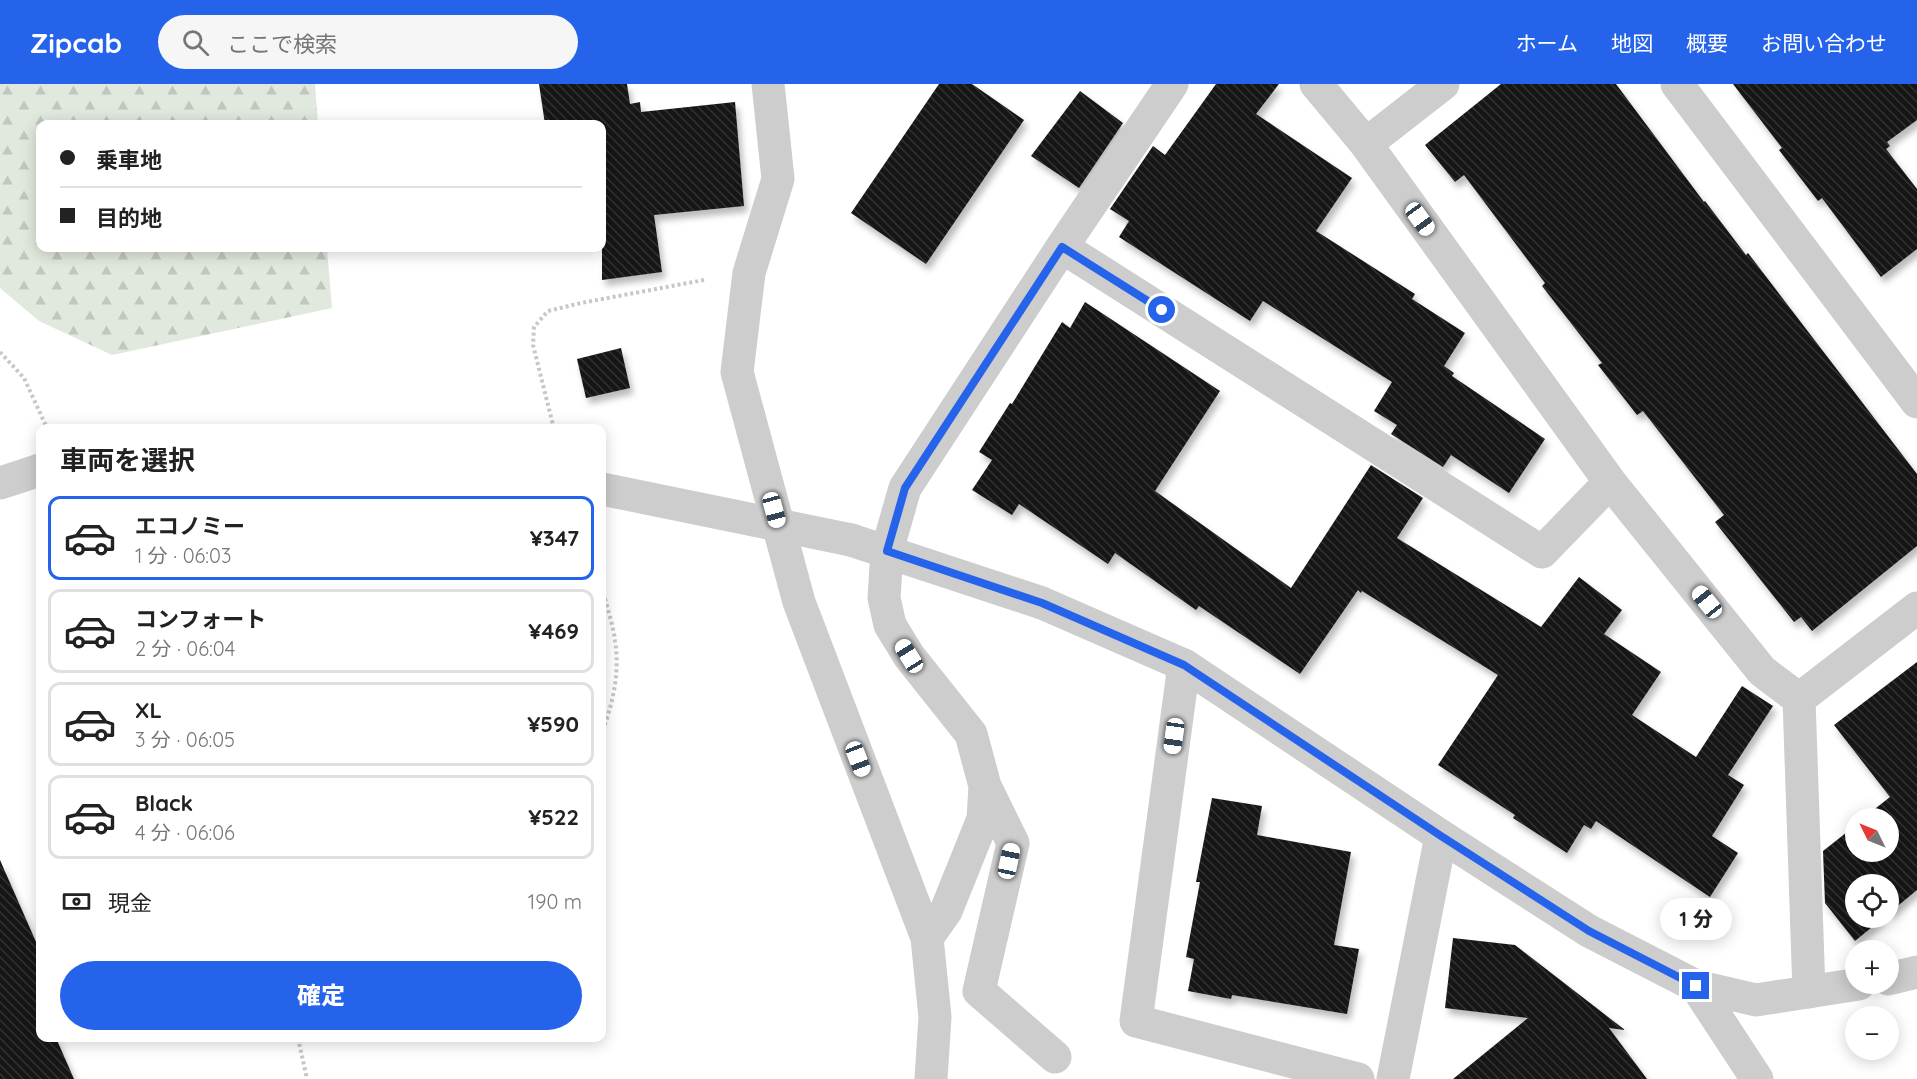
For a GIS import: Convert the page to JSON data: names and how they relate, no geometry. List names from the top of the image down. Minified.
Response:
{"north":"top left","page":{"header":"Zipcab","search":"ここで検索","nav":["ホーム","地図","概要","お問い合わせ"],"banner":["乗車地","目的地"],"heading":"車両を選択","list":[{"name":"エコノミー","note":"1 分 · 06:03","value":"¥347"},{"name":"コンフォート","note":"2 分 · 06:04","value":"¥469"},{"name":"XL","note":"3 分 · 06:05","value":"¥590"},{"name":"Black","note":"4 分 · 06:06","value":"¥522"}],"map_buttons":["+","−"],"pay":["現金","190 m"],"bubble":"1 分","buttons":"確定"}}
